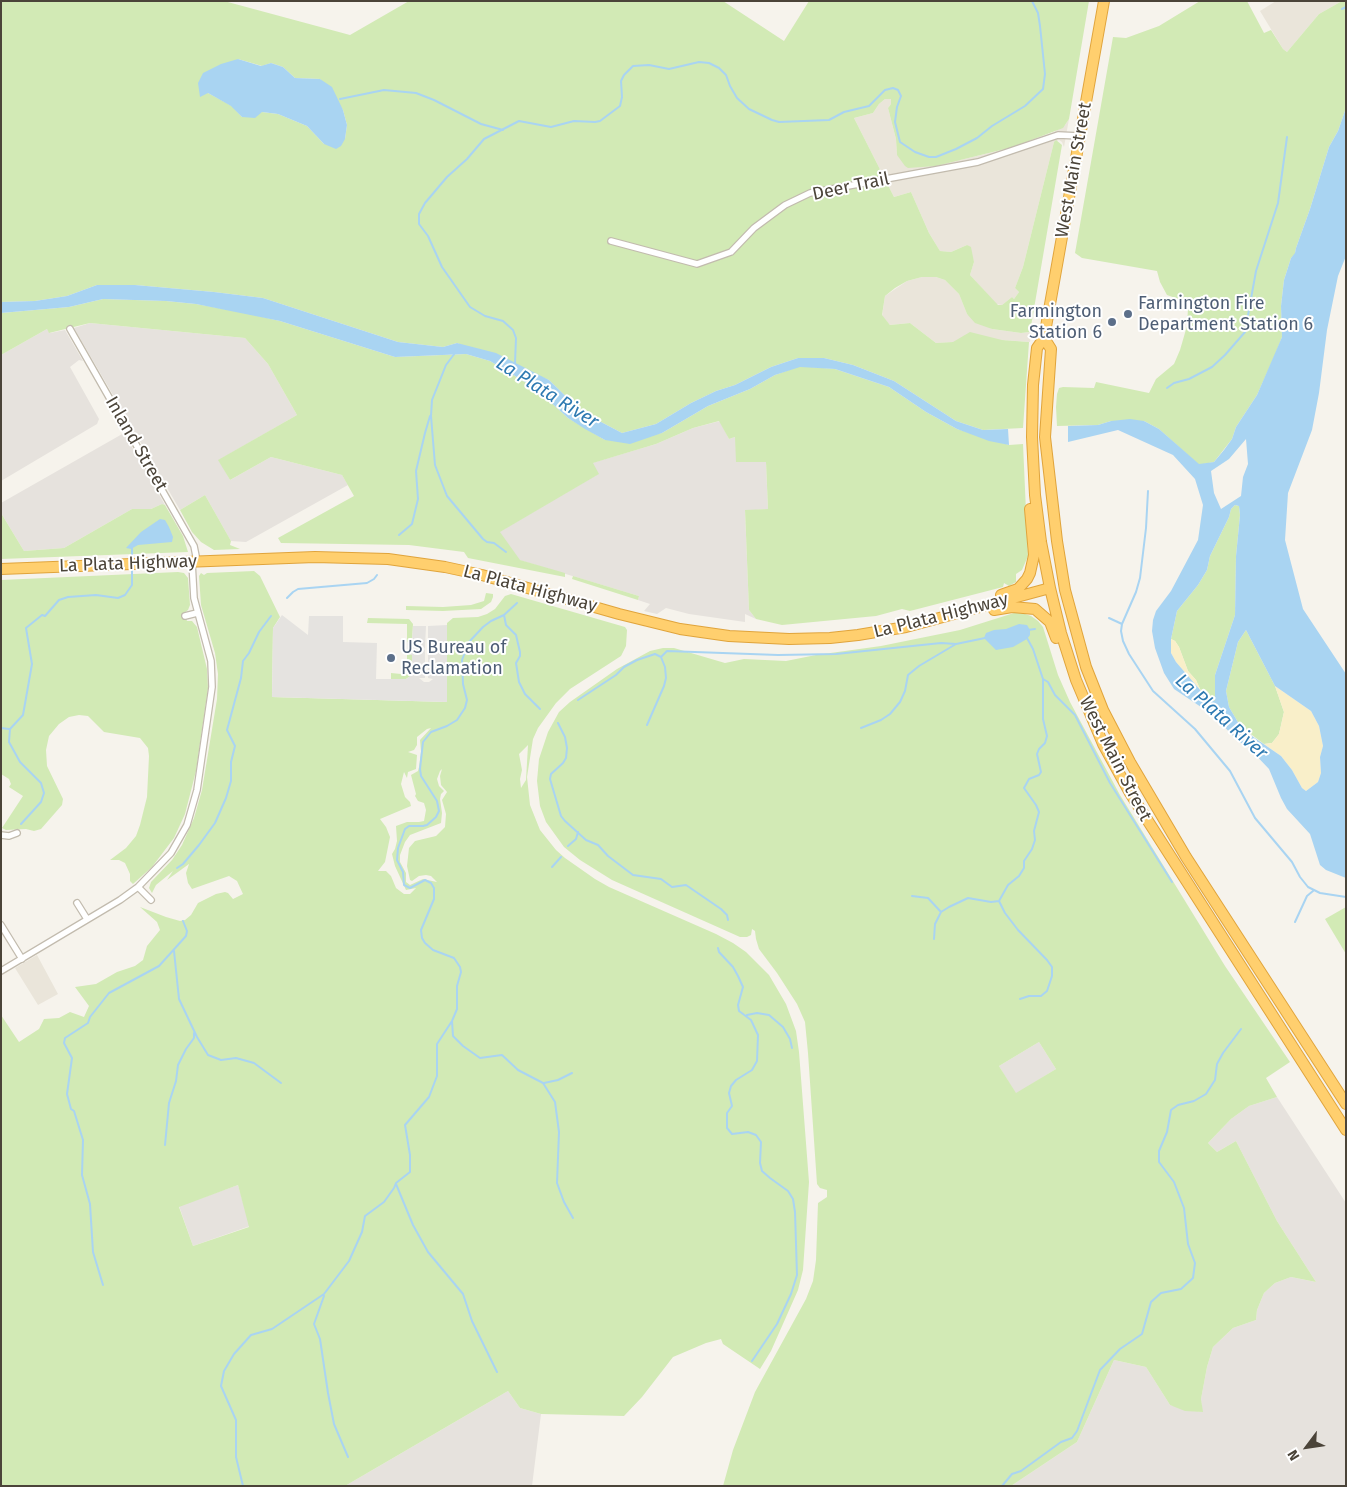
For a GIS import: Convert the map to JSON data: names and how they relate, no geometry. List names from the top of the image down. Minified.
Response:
{"streets":{"highway":["West Main Street","La Plata Highway"],"street":["Deer Trail","Inland Street"]},"crossings":[["West Main Street","Deer Trail"],["West Main Street","La Plata Highway"],["Inland Street","La Plata Highway"]],"water":["La Plata River"],"places":["Farmington Fire Department Station 6","Farmington Station 6","US Bureau of Reclamation"],"north":"bottom left"}
